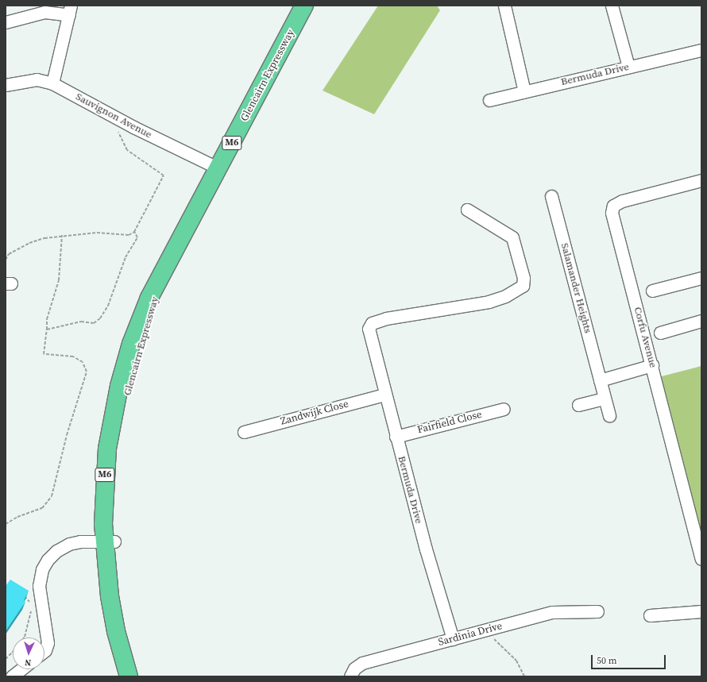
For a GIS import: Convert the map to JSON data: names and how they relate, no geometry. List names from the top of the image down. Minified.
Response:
{"streets":{"main road":["Glencairn Expressway","M6"],"street":["Bermuda Drive","Sauvignon Avenue","Salamander Heights","Corfu Avenue","Zandwijk Close","Fairfield Close","Sardinia Drive"]},"crossings":[["Bermuda Drive","Zandwijk Close"],["Bermuda Drive","Fairfield Close"],["Bermuda Drive","Sardinia Drive"],["Glencairn Expressway","Sauvignon Avenue"]],"scale_bar":"50 m","north":"bottom"}
